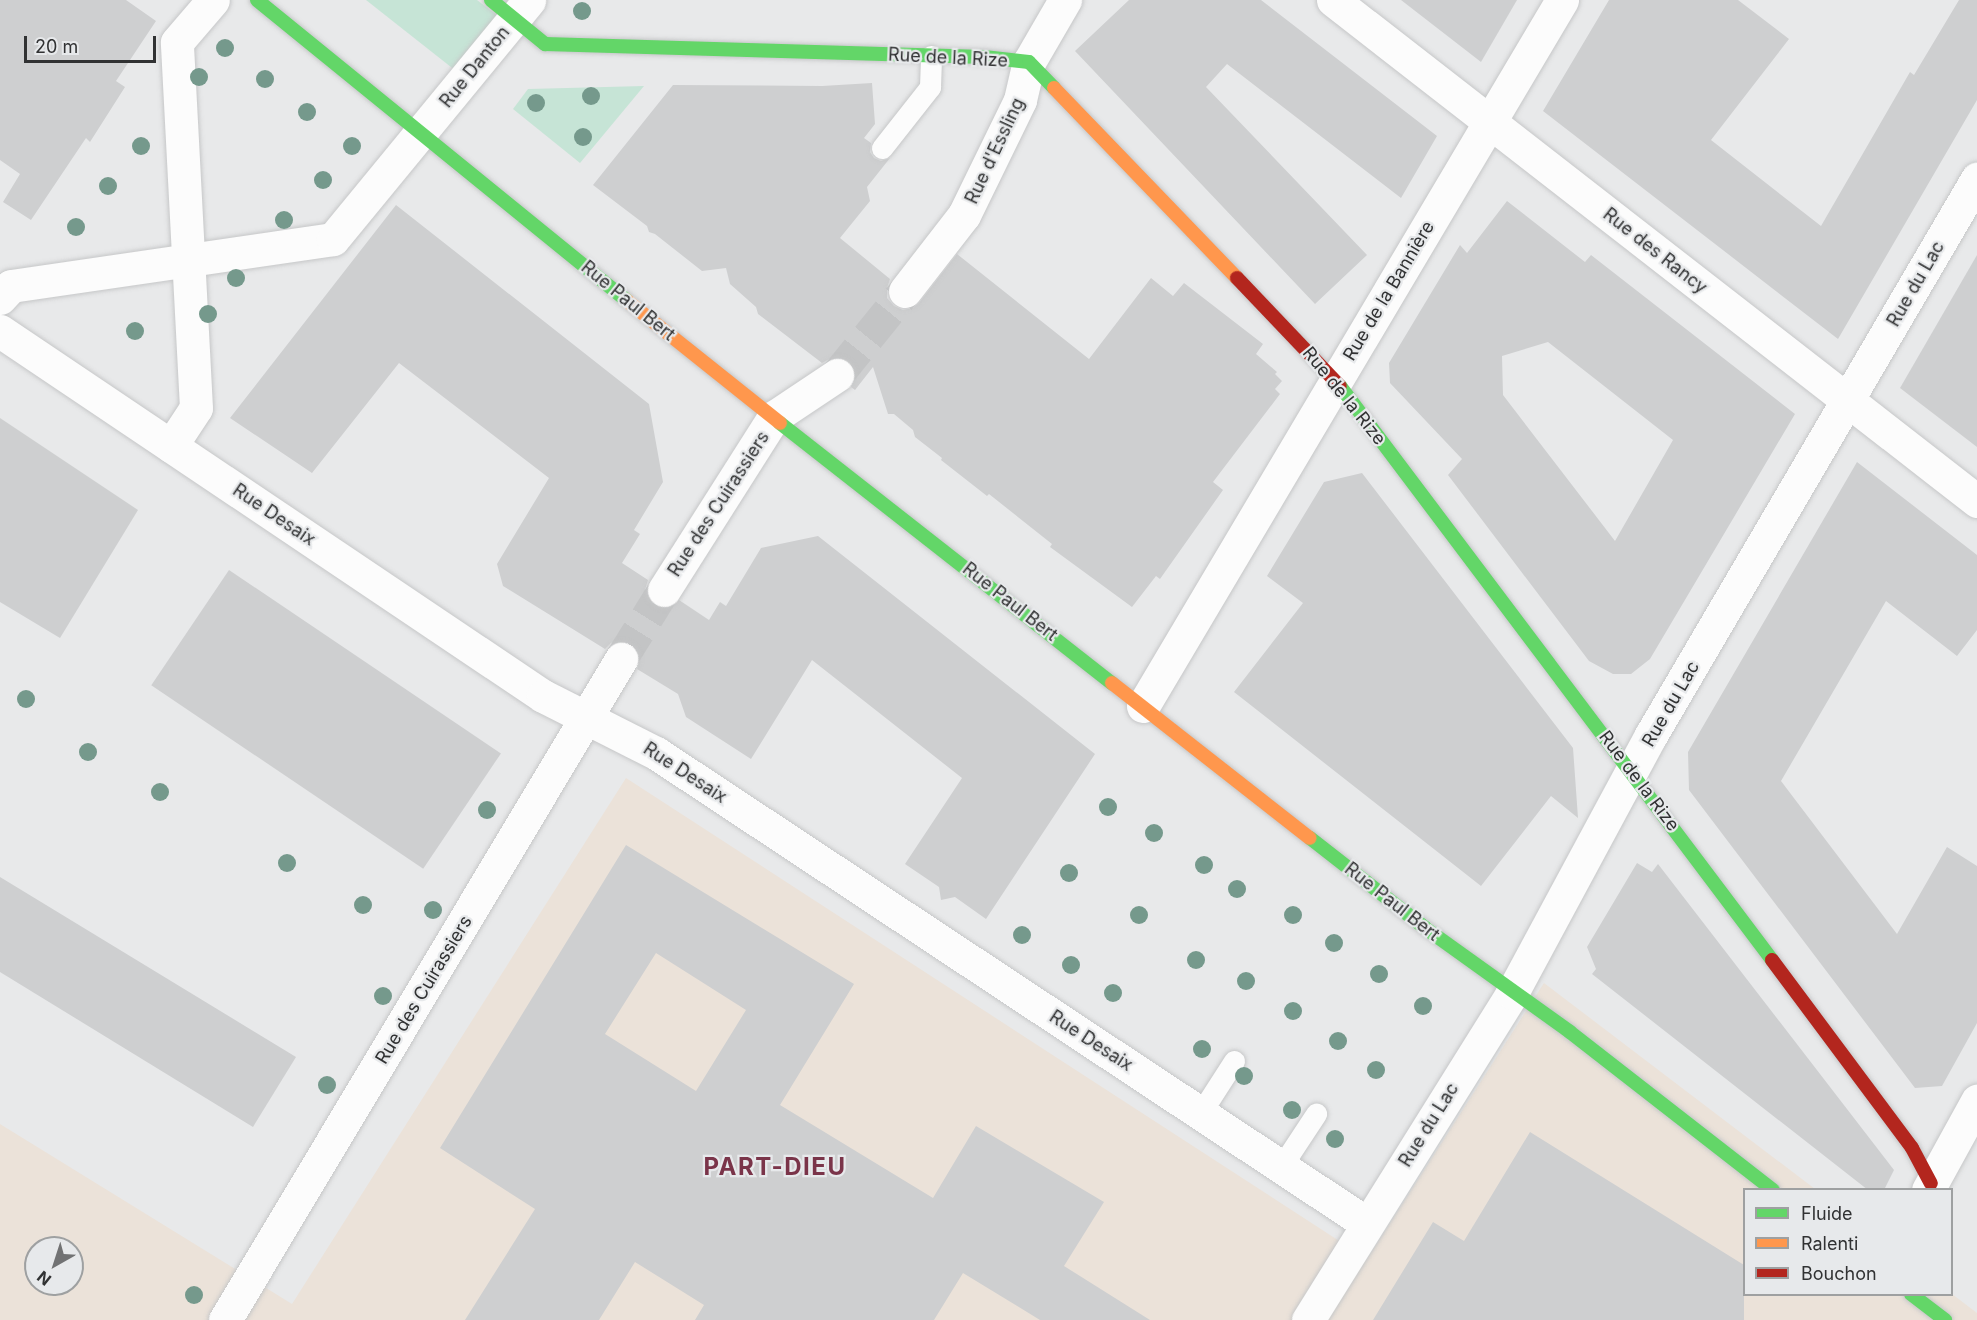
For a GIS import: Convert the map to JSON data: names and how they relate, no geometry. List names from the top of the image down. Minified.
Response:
{"streets":{"street":["Rue de la Rize","Rue Danton","Rue d'Essling","Rue des Rancy","Rue du Lac","Rue de la Bannière","Rue Paul Bert","Rue des Cuirassiers","Rue Desaix"]},"crossings":[["Rue de la Rize","Rue Danton"],["Rue de la Rize","Rue d'Essling"],["Rue de la Rize","Rue du Lac"],["Rue de la Rize","Rue de la Bannière"],["Rue Danton","Rue Paul Bert"],["Rue des Rancy","Rue du Lac"],["Rue des Rancy","Rue de la Bannière"],["Rue du Lac","Rue Paul Bert"],["Rue du Lac","Rue Desaix"],["Rue de la Bannière","Rue Paul Bert"],["Rue Paul Bert","Rue des Cuirassiers"],["Rue des Cuirassiers","Rue Desaix"]],"districts":["PART-DIEU"],"legend":["Fluide","Ralenti","Bouchon"],"scale_bar":"20 m","north":"bottom left"}
